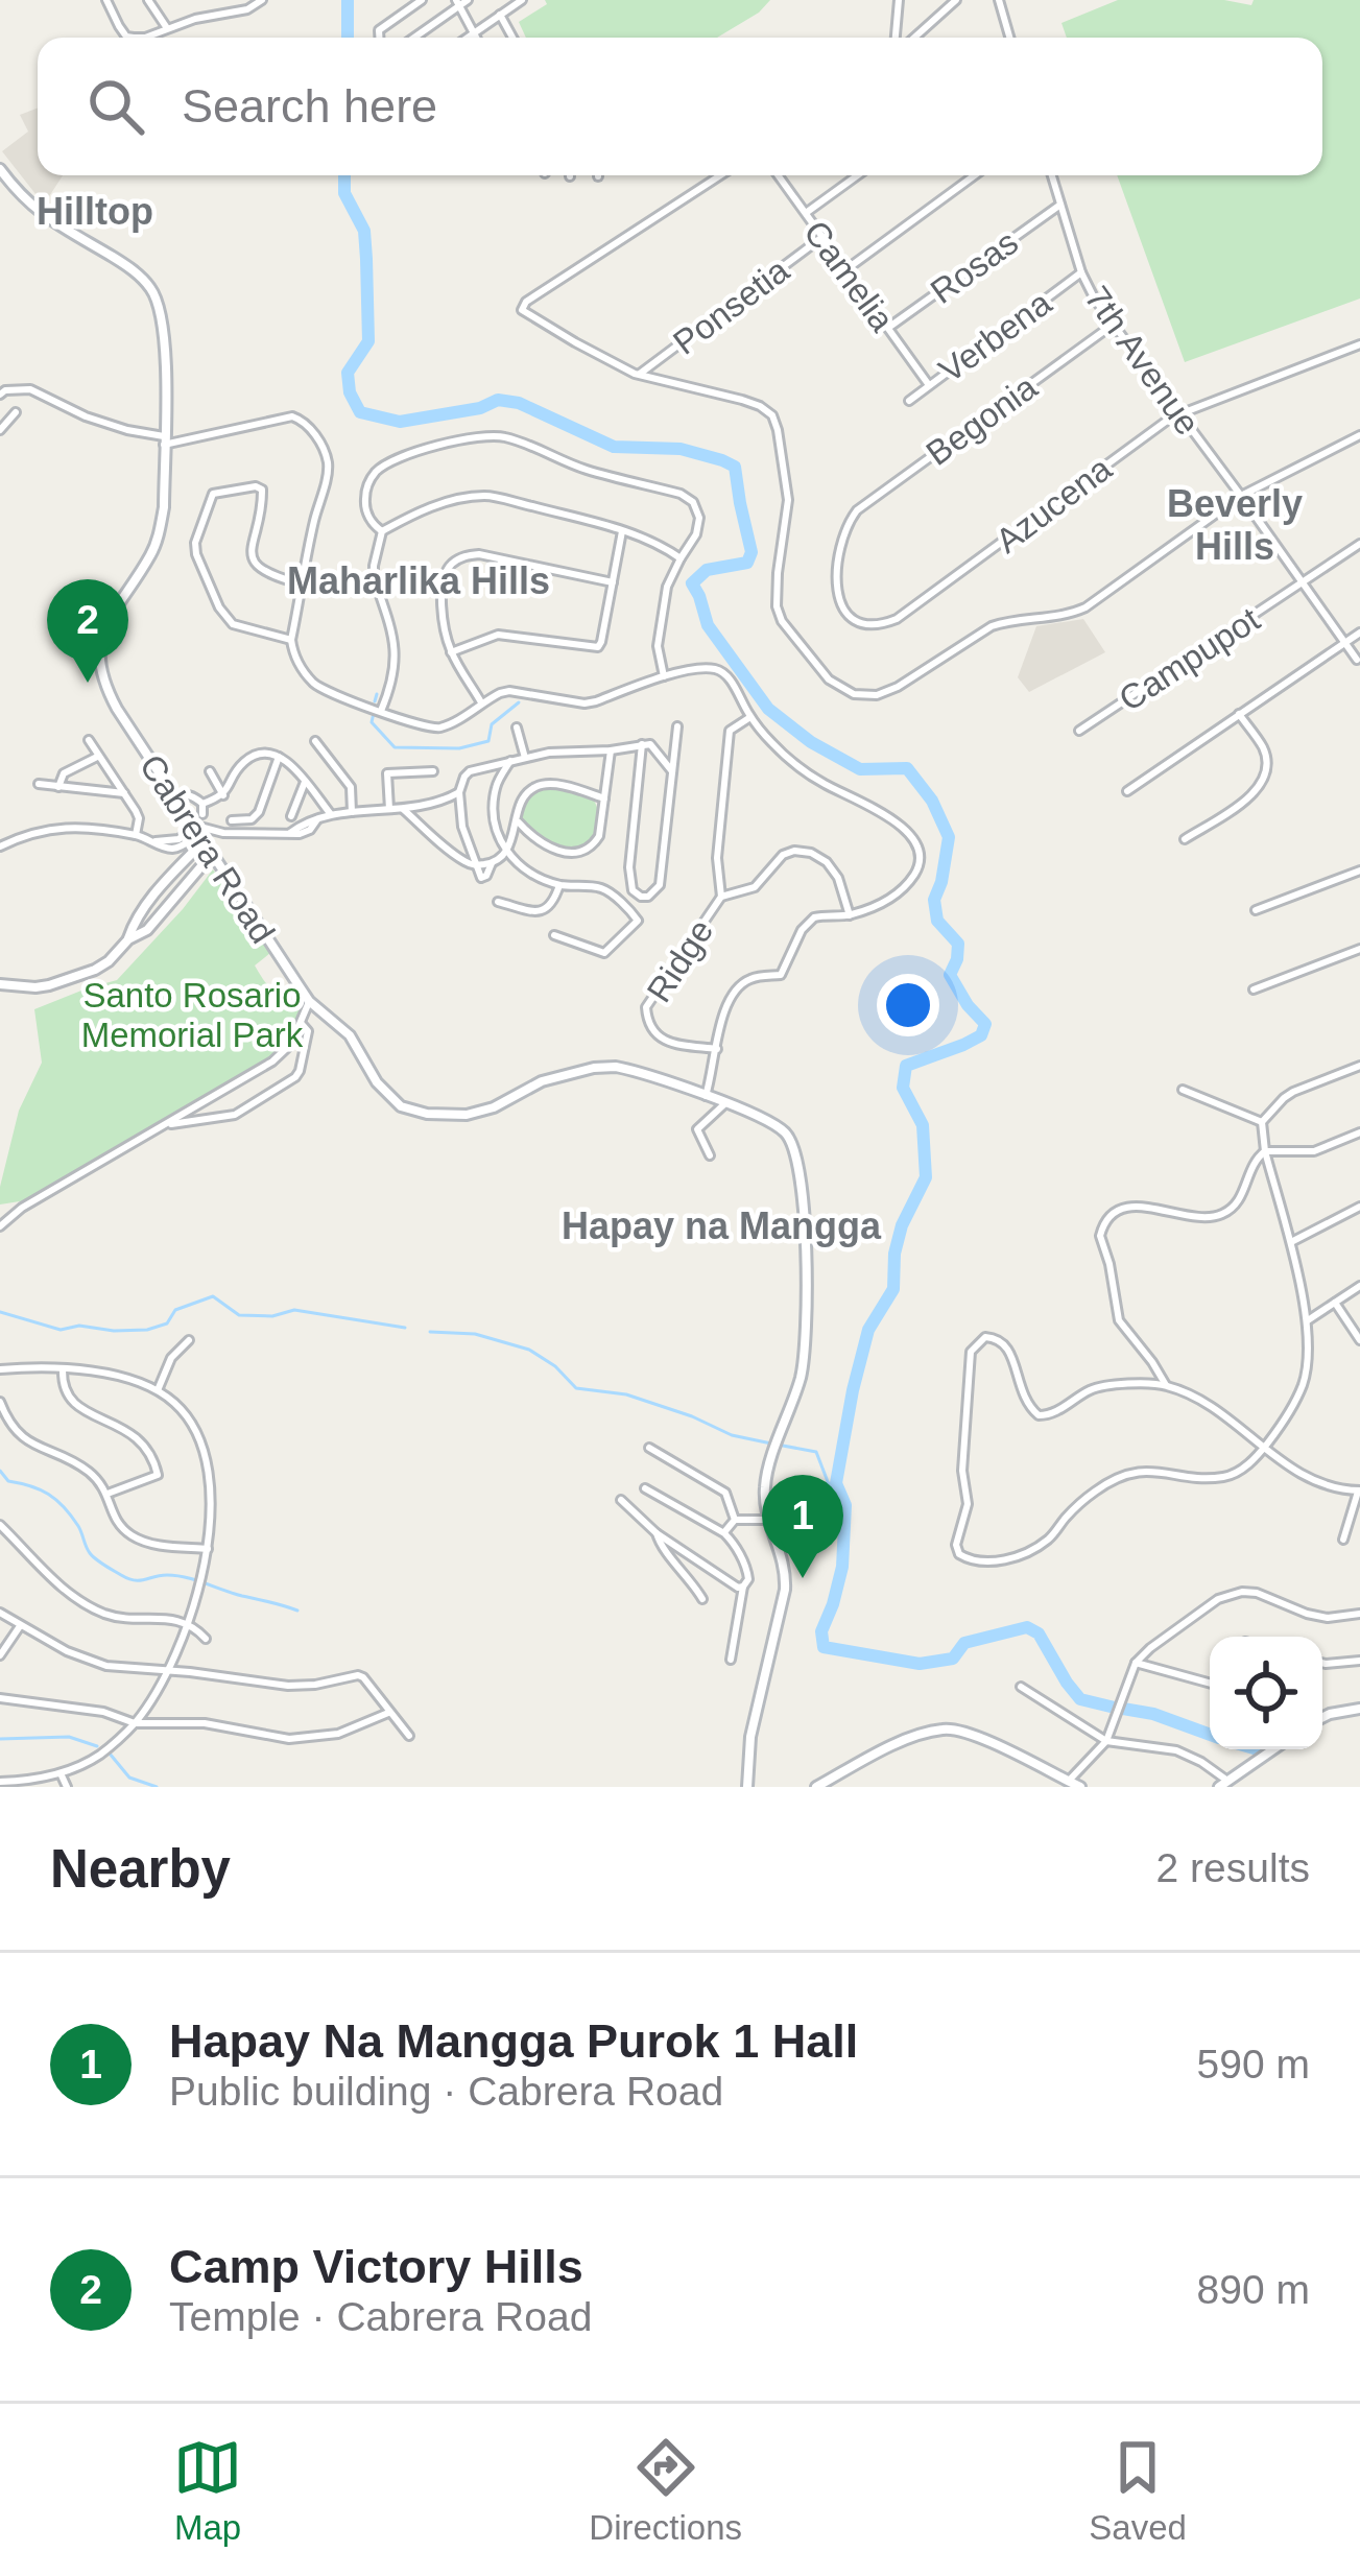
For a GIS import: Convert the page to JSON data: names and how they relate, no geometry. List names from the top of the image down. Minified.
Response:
{"streets":{"main road":["Cabrera Road"],"street":["Rosas","Camelia","Ponsetia","Verbena","7th Avenue","Begonia","Azucena","Campupot","Ridge"]},"crossings":[["Rosas","Camelia"],["Rosas","7th Avenue"],["Camelia","Ponsetia"],["Camelia","Verbena"],["Verbena","7th Avenue"],["7th Avenue","Begonia"],["7th Avenue","Azucena"],["7th Avenue","Campupot"],["Begonia","Azucena"]],"districts":["Hilltop","Beverly Hills","Maharlika Hills","Hapay na Mangga"],"parks":["Santo Rosario Memorial Park"],"page":{"search":"Search here","pins":["2","1"],"heading":["Nearby","2 results"],"list":[{"mark":"1","name":"Hapay Na Mangga Purok 1 Hall","note":"Public building · Cabrera Road","value":"590 m"},{"mark":"2","name":"Camp Victory Hills","note":"Temple · Cabrera Road","value":"890 m"}],"nav":["Map","Directions","Saved"]}}
